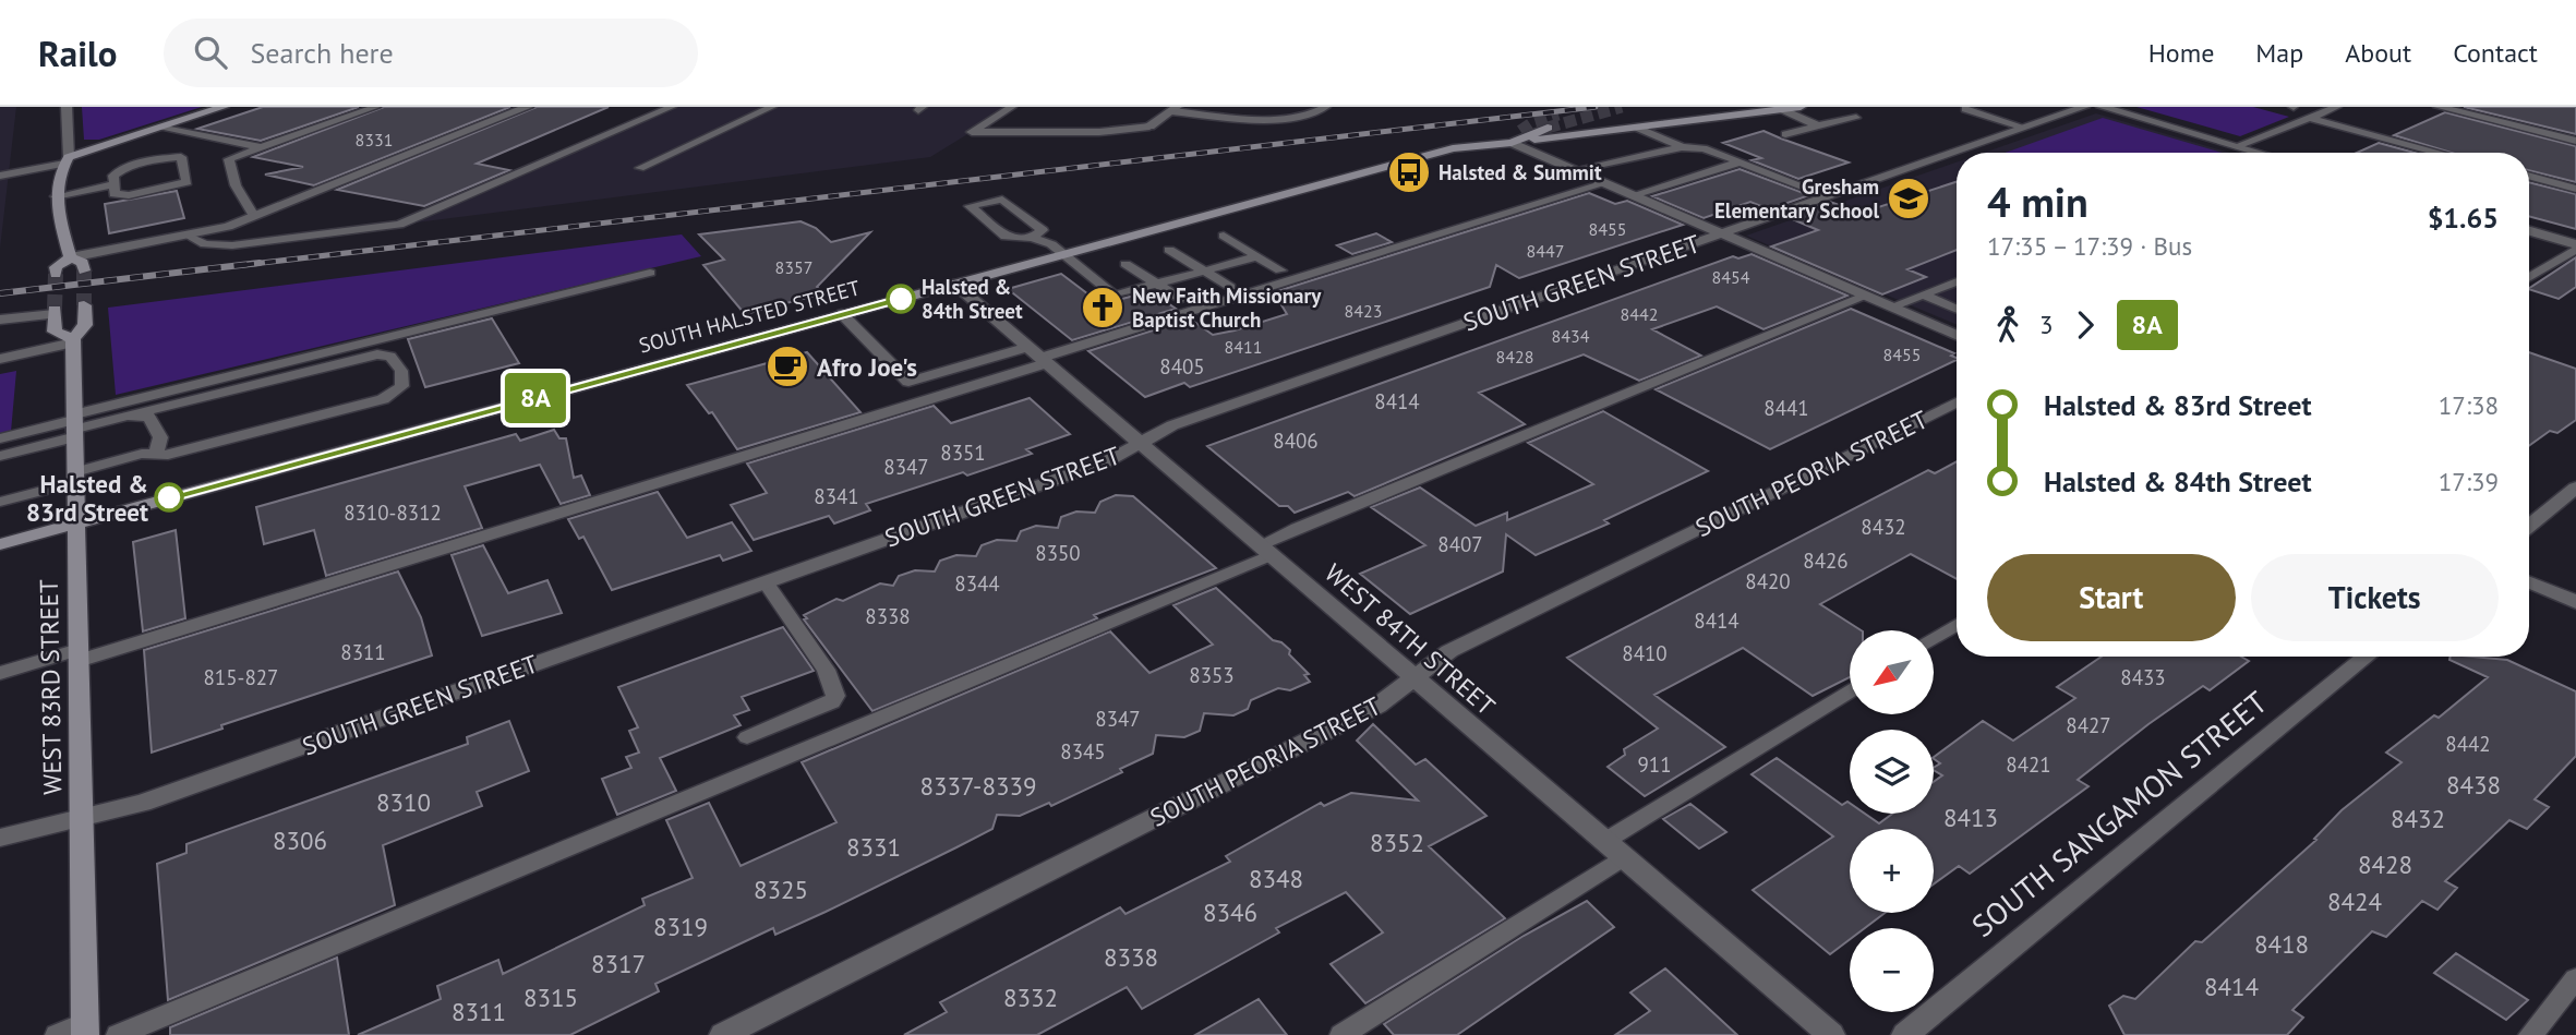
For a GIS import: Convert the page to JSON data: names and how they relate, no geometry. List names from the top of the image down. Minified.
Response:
{"streets":{"main road":["SOUTH HALSTED STREET","WEST 83RD STREET"],"street":["SOUTH GREEN STREET","SOUTH PEORIA STREET","WEST 84TH STREET","SOUTH SANGAMON STREET"]},"crossings":[["SOUTH GREEN STREET","WEST 84TH STREET"],["SOUTH GREEN STREET","WEST 83RD STREET"],["SOUTH HALSTED STREET","WEST 84TH STREET"],["SOUTH HALSTED STREET","WEST 83RD STREET"],["SOUTH PEORIA STREET","WEST 84TH STREET"]],"places":{"bus stop":["Halsted & Summit"],"school or university":["Gresham Elementary School"],"other":["Halsted & 84th Street","Halsted & 83rd Street"],"church":["New Faith Missionary Baptist Church"],"cafe":["Afro Joe's"]},"lines":["bus line 8A"],"house_numbers":["8331","8455","8447","8357","8454","8423","8442","8434","8411","8455","8428","8405","8414","8441","8406","8351","8347","8341","8310-8312","8432","8407","8350","8426","8420","8344","8338","8414","8311","8410","8353","815-827","8433","8347","8427","8442","8345","911","8421","8438","8337-8339","8310","8413","8432","8306","8352","8331","8428","8348","8325","8424","8346","8319","8418","8338","8317","8414","8315","8332","8311"],"north":"bottom left","page":{"header":"Railo","search":"Search here","nav":["Home","Map","About","Contact"],"on_map":"8A","heading":["4 min","17:35 – 17:39 · Bus","$1.65"],"legs":["3","8A"],"list":[{"name":"Halsted & 83rd Street","value":"17:38"},{"name":"Halsted & 84th Street","value":"17:39"}],"buttons":["Start","Tickets"],"map_buttons":["+","−"]}}
